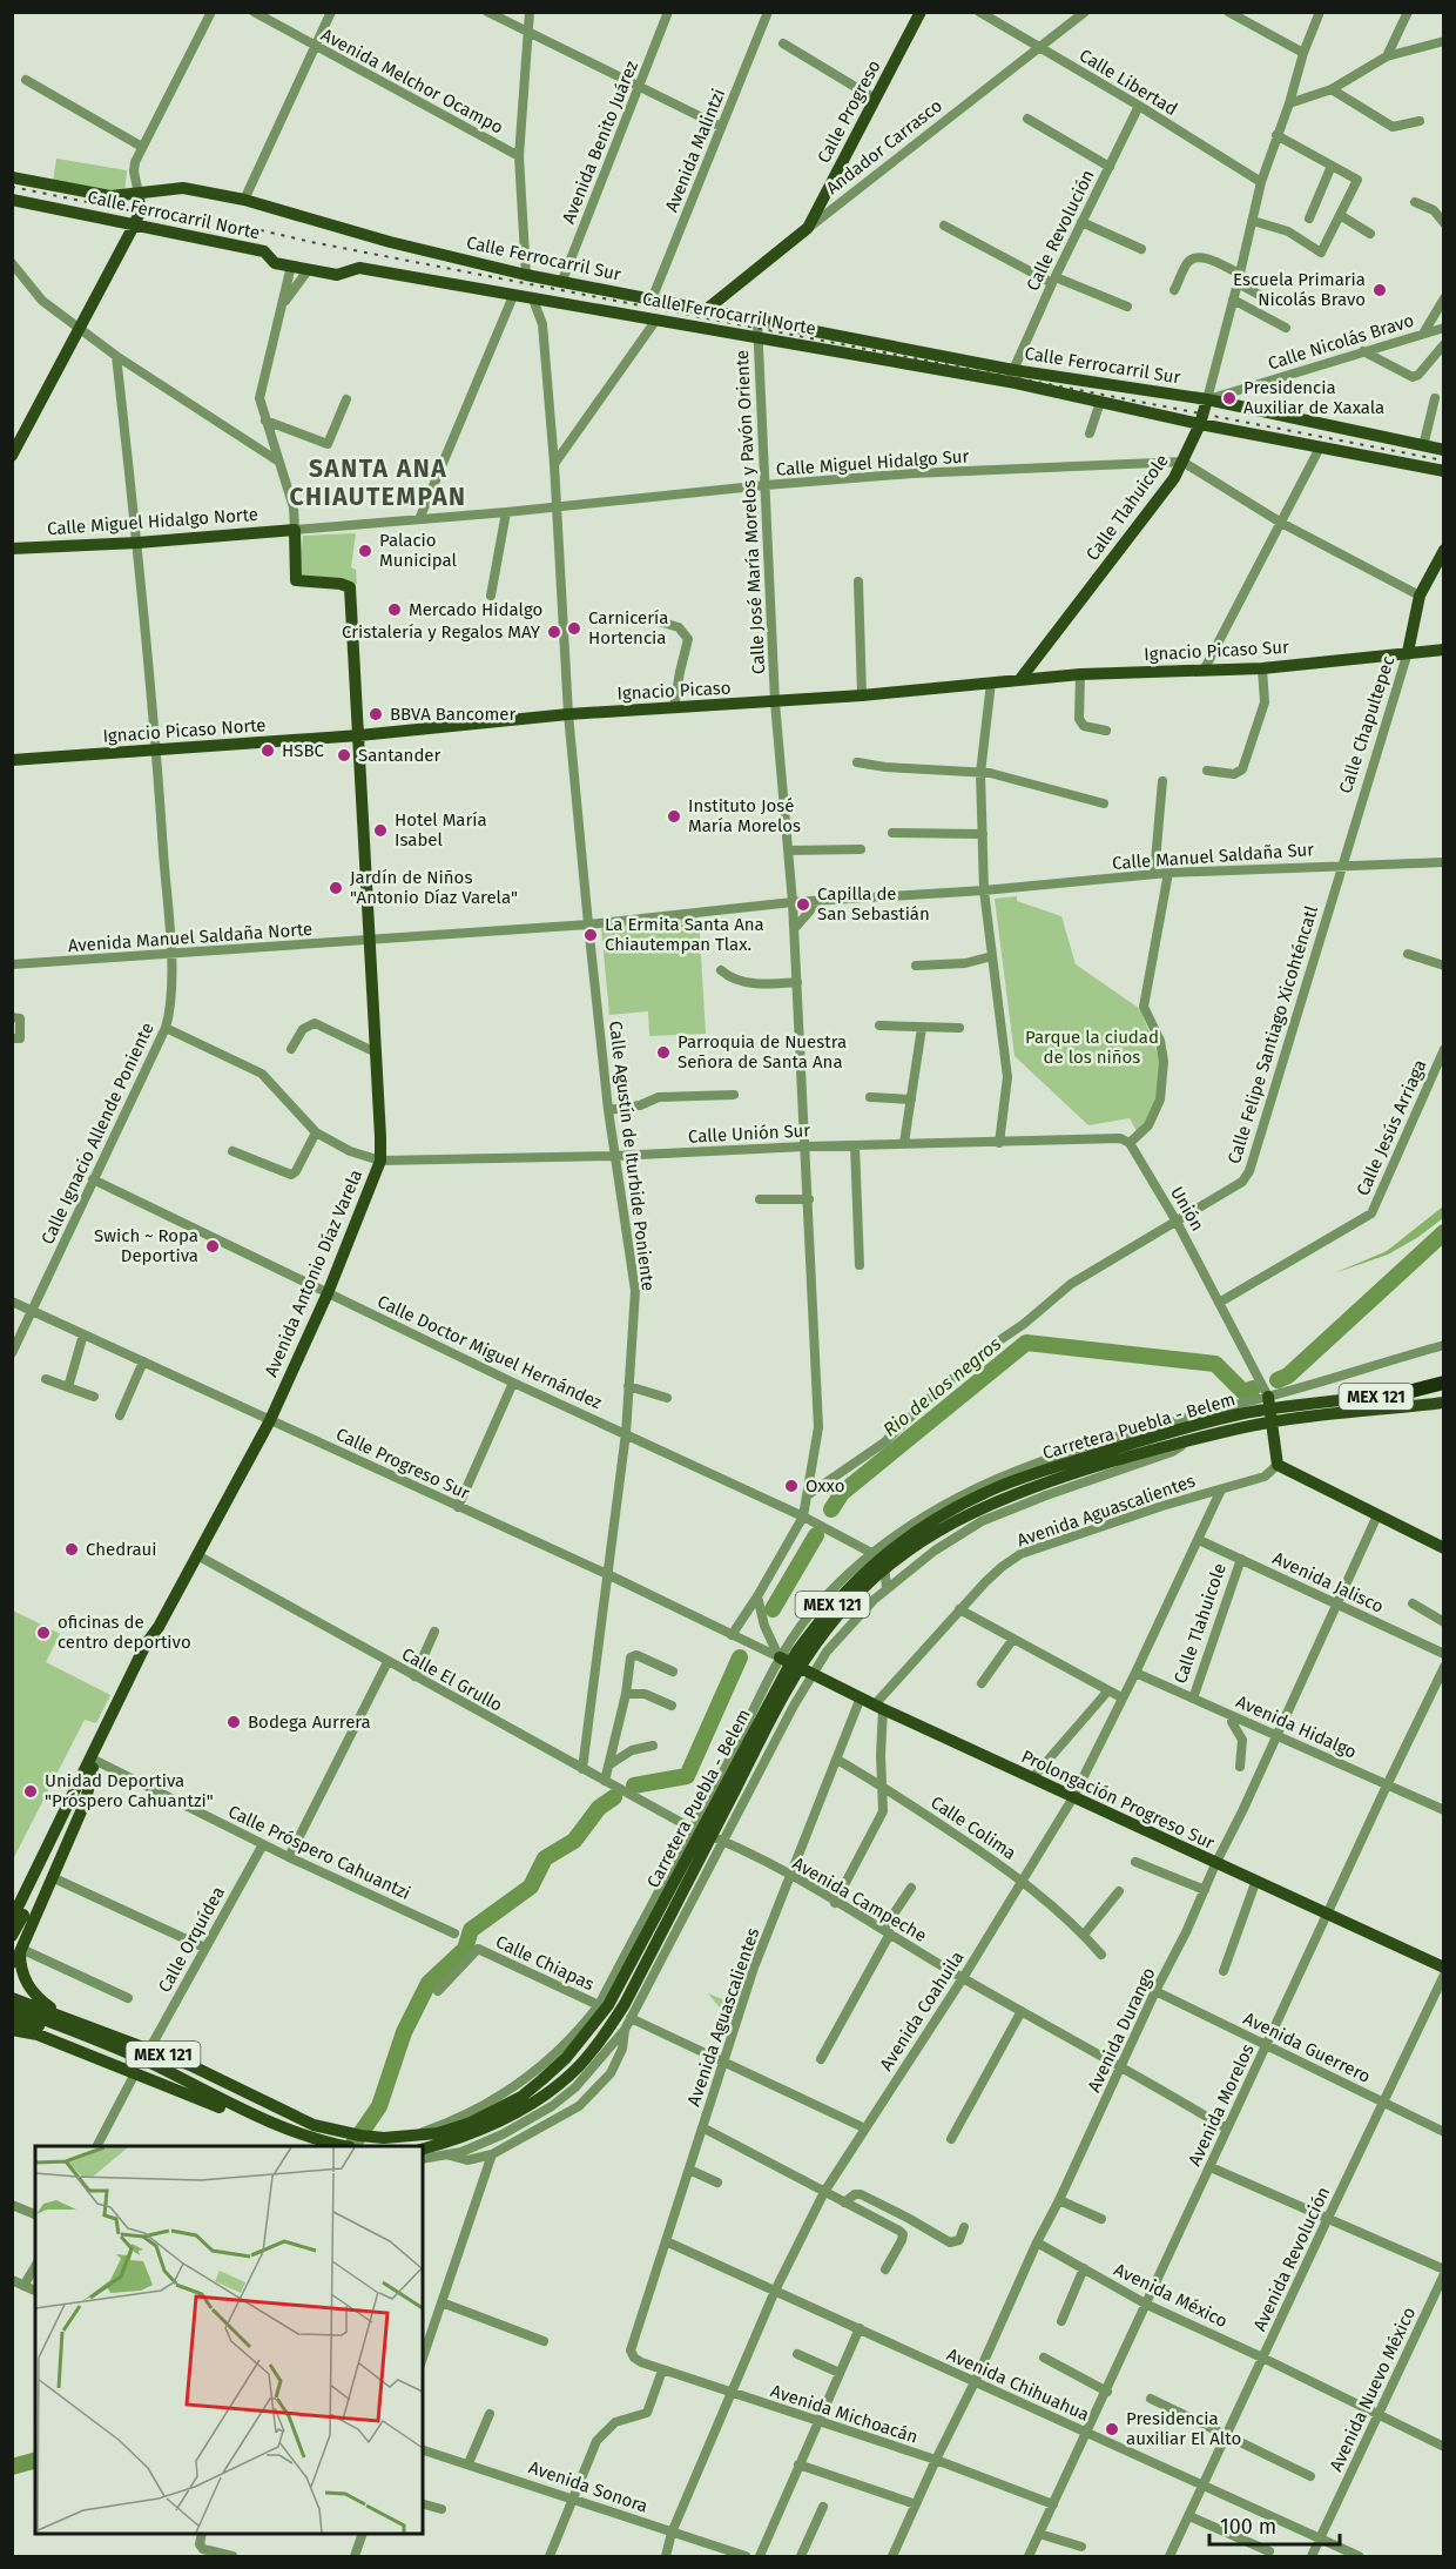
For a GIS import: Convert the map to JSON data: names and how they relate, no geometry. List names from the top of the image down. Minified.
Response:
{"streets":{"main road":["Calle Progreso","Andador Carrasco","Calle Ferrocarril Norte","Calle Ferrocarril Sur","Calle Tlahuicole","Calle Miguel Hidalgo Norte","Ignacio Picaso Sur","Ignacio Picaso","Calle Chapultepec","Ignacio Picaso Norte","Avenida Antonio Díaz Varela","MEX 121","Carretera Puebla - Belem","Prolongación Progreso Sur"],"street":["Avenida Melchor Ocampo","Calle Libertad","Avenida Benito Juárez","Avenida Malintzi","Calle Revolución","Calle Nicolás Bravo","Calle Miguel Hidalgo Sur","Calle José María Morelos y Pavón Oriente","Calle Manuel Saldaña Sur","Avenida Manuel Saldaña Norte","Calle Felipe Santiago Xicohténcatl","Calle Jesús Arriaga","Calle Ignacio Allende Poniente","Calle Unión Sur","Calle Agustín de Iturbide Poniente","Unión","Calle Doctor Miguel Hernández","Calle Progreso Sur","Avenida Aguascalientes","Avenida Jalisco","Calle El Grullo","Avenida Hidalgo","Calle Colima","Calle Próspero Cahuantzi","Avenida Campeche","Calle Orquídea","Calle Chiapas","Avenida Coahuila","Avenida Durango","Avenida Guerrero","Avenida Morelos","Avenida Revolución","Avenida México","Avenida Chihuahua","Avenida Nuevo México","Avenida Michoacán","Avenida Sonora"]},"crossings":[["Calle Libertad","Andador Carrasco"],["Calle Libertad","Calle Revolución"],["Calle Libertad","Calle Tlahuicole"],["Calle Progreso","Andador Carrasco"],["Avenida Benito Juárez","Calle Ferrocarril Sur"],["Andador Carrasco","Calle Ferrocarril Sur"],["Avenida Malintzi","Calle Ferrocarril Sur"],["Calle Ferrocarril Norte","Calle Tlahuicole"],["Calle Ferrocarril Norte","Calle José María Morelos y Pavón Oriente"],["Calle Ferrocarril Norte","Calle Agustín de Iturbide Poniente"],["Calle Revolución","Calle Ferrocarril Sur"],["Calle Ferrocarril Sur","Calle Nicolás Bravo"],["Calle Ferrocarril Sur","Calle Tlahuicole"],["Calle Ferrocarril Sur","Calle José María Morelos y Pavón Oriente"],["Calle Nicolás Bravo","Calle Tlahuicole"],["Calle Miguel Hidalgo Sur","Calle Tlahuicole"],["Calle Miguel Hidalgo Sur","Calle José María Morelos y Pavón Oriente"],["Calle Miguel Hidalgo Sur","Calle Miguel Hidalgo Norte"],["Calle Miguel Hidalgo Sur","Calle Agustín de Iturbide Poniente"],["Calle Miguel Hidalgo Sur","Avenida Antonio Díaz Varela"],["Calle Tlahuicole","Ignacio Picaso Sur"],["Calle Tlahuicole","Avenida Jalisco"],["Calle Tlahuicole","Avenida Hidalgo"],["Calle José María Morelos y Pavón Oriente","Ignacio Picaso"],["Calle José María Morelos y Pavón Oriente","Calle Manuel Saldaña Sur"],["Calle José María Morelos y Pavón Oriente","Calle Felipe Santiago Xicohténcatl"],["Calle José María Morelos y Pavón Oriente","Calle Unión Sur"],["Calle José María Morelos y Pavón Oriente","Calle Doctor Miguel Hernández"],["Calle José María Morelos y Pavón Oriente","Calle Progreso Sur"],["Calle Miguel Hidalgo Norte","Calle Ignacio Allende Poniente"],["Calle Miguel Hidalgo Norte","Avenida Antonio Díaz Varela"],["Ignacio Picaso Sur","Ignacio Picaso"],["Ignacio Picaso Sur","Calle Chapultepec"],["Ignacio Picaso","Ignacio Picaso Norte"],["Ignacio Picaso","Calle Agustín de Iturbide Poniente"],["Ignacio Picaso","Avenida Antonio Díaz Varela"],["Calle Chapultepec","Calle Manuel Saldaña Sur"],["Calle Chapultepec","Calle Felipe Santiago Xicohténcatl"],["Ignacio Picaso Norte","Calle Ignacio Allende Poniente"],["Ignacio Picaso Norte","Avenida Antonio Díaz Varela"],["Calle Manuel Saldaña Sur","Avenida Manuel Saldaña Norte"],["Calle Manuel Saldaña Sur","Calle Felipe Santiago Xicohténcatl"],["Calle Manuel Saldaña Sur","Calle Agustín de Iturbide Poniente"],["Avenida Manuel Saldaña Norte","Calle Ignacio Allende Poniente"],["Avenida Manuel Saldaña Norte","Calle Agustín de Iturbide Poniente"],["Avenida Manuel Saldaña Norte","Avenida Antonio Díaz Varela"],["Calle Felipe Santiago Xicohténcatl","Unión"],["Calle Jesús Arriaga","Unión"],["Calle Ignacio Allende Poniente","Calle Unión Sur"],["Calle Ignacio Allende Poniente","Calle Doctor Miguel Hernández"],["Calle Ignacio Allende Poniente","Calle Progreso Sur"],["Calle Unión Sur","Calle Agustín de Iturbide Poniente"],["Calle Unión Sur","Unión"],["Calle Unión Sur","Avenida Antonio Díaz Varela"],["Calle Agustín de Iturbide Poniente","Calle Doctor Miguel Hernández"],["Calle Agustín de Iturbide Poniente","Calle Progreso Sur"],["Calle Agustín de Iturbide Poniente","Calle El Grullo"],["Avenida Antonio Díaz Varela","Calle Doctor Miguel Hernández"],["Avenida Antonio Díaz Varela","Calle Progreso Sur"],["Avenida Antonio Díaz Varela","Calle El Grullo"],["Avenida Antonio Díaz Varela","Calle Próspero Cahuantzi"],["Carretera Puebla - Belem","Prolongación Progreso Sur"],["Carretera Puebla - Belem","Avenida Campeche"],["Carretera Puebla - Belem","Calle Orquídea"],["Calle Progreso Sur","Prolongación Progreso Sur"],["Avenida Aguascalientes","Prolongación Progreso Sur"],["Avenida Aguascalientes","Calle Colima"],["Avenida Aguascalientes","Avenida Campeche"],["Avenida Aguascalientes","Avenida Coahuila"],["Avenida Aguascalientes","Avenida Chihuahua"],["Avenida Aguascalientes","Avenida Michoacán"],["Avenida Jalisco","Avenida Coahuila"],["Avenida Jalisco","Avenida Durango"],["Calle El Grullo","Avenida Campeche"],["Avenida Hidalgo","Avenida Coahuila"],["Avenida Hidalgo","Avenida Durango"],["Avenida Hidalgo","Avenida Morelos"],["Prolongación Progreso Sur","Avenida Coahuila"],["Prolongación Progreso Sur","Avenida Durango"],["Prolongación Progreso Sur","Avenida Morelos"],["Calle Colima","Avenida Coahuila"],["Calle Próspero Cahuantzi","Calle Orquídea"],["Avenida Campeche","Avenida Coahuila"],["Avenida Campeche","Avenida Durango"],["Avenida Campeche","Avenida Morelos"],["Avenida Coahuila","Avenida Chihuahua"],["Avenida Coahuila","Avenida Michoacán"],["Avenida Coahuila","Avenida Sonora"],["Avenida Durango","Avenida Guerrero"],["Avenida Durango","Avenida México"],["Avenida Durango","Avenida Chihuahua"],["Avenida Durango","Avenida Michoacán"],["Avenida Guerrero","Avenida Morelos"],["Avenida Guerrero","Avenida Revolución"],["Avenida Morelos","Avenida México"],["Avenida Morelos","Avenida Chihuahua"],["Avenida Morelos","Avenida Michoacán"],["Avenida Revolución","Avenida México"],["Avenida Revolución","Avenida Chihuahua"],["Avenida México","Avenida Nuevo México"],["Avenida Chihuahua","Avenida Nuevo México"]],"districts":["SANTA ANA CHIAUTEMPAN"],"water":["Rio de los negros"],"parks":["Parque la ciudad de los niños"],"places":["Escuela Primaria Nicolás Bravo","Presidencia Auxiliar de Xaxala","Palacio Municipal","Mercado Hidalgo","Carnicería Hortencia","Cristalería y Regalos MAY","BBVA Bancomer","HSBC","Santander","Instituto José María Morelos","Hotel María Isabel","Jardín de Niños \"Antonio Díaz Varela\"","Capilla de San Sebastián","La Ermita Santa Ana Chiautempan Tlax.","Parroquia de Nuestra Señora de Santa Ana","Swich ~ Ropa Deportiva","Oxxo","Chedraui","oficinas de centro deportivo","Bodega Aurrera","Unidad Deportiva \"Próspero Cahuantzi\"","Presidencia auxiliar El Alto"],"scale_bar":"100 m"}
